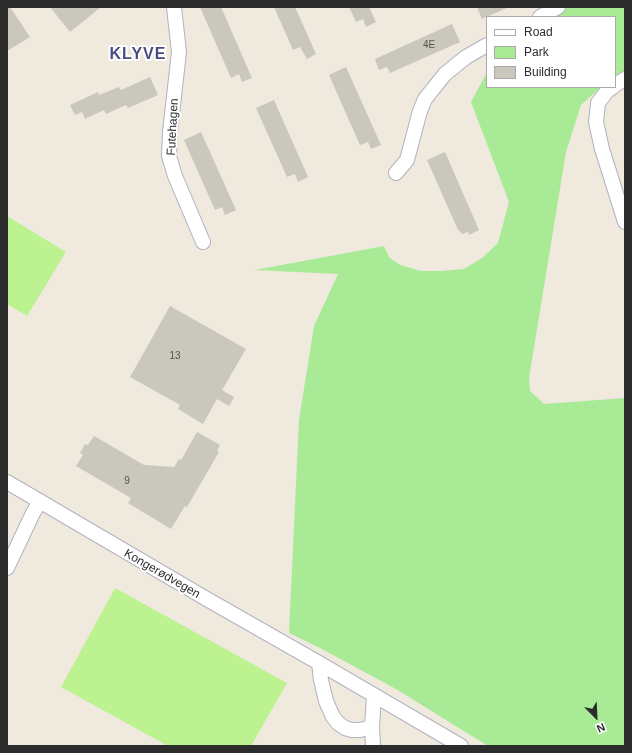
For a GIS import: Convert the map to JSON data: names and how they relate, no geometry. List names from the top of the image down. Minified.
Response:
{"streets":{"street":["Futehagen","Kongerødvegen"]},"districts":["KLYVE"],"house_numbers":["4E","13","9"],"legend":["Road","Park","Building"],"north":"bottom right"}
